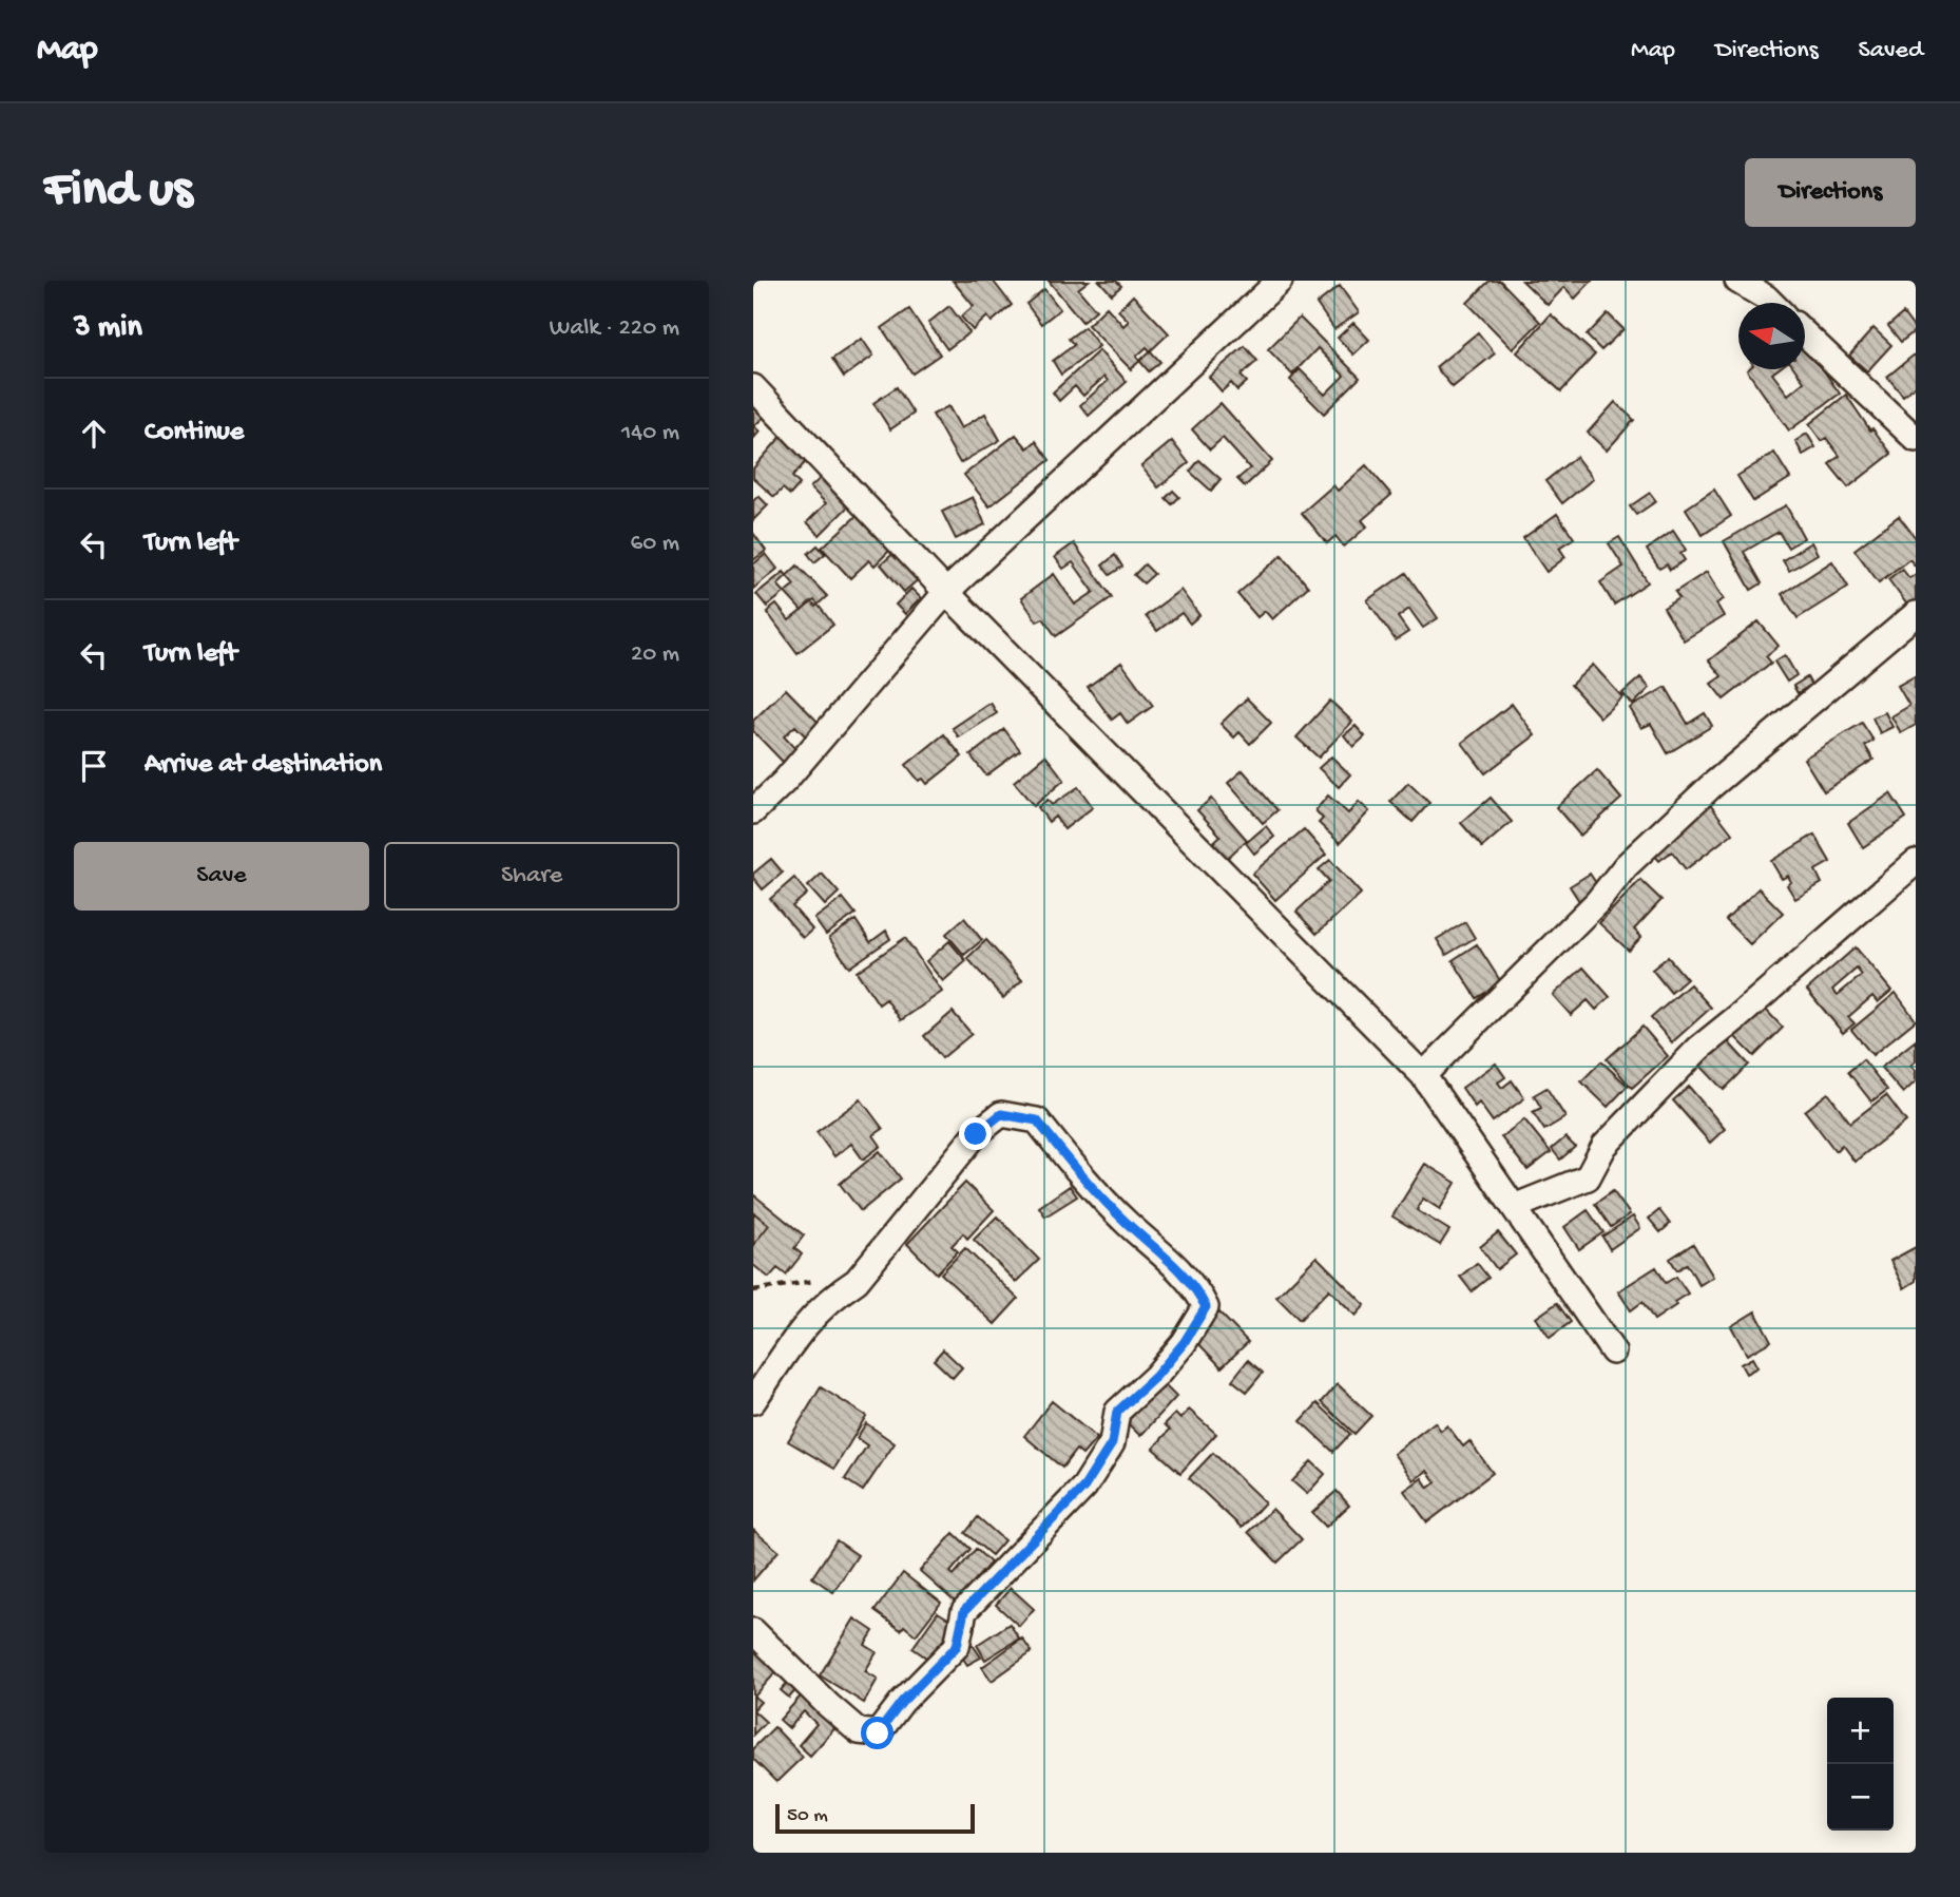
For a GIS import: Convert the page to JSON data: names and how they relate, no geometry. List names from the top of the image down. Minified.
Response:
{"scale_bar":"50 m","north":"left","page":{"header":"Map","nav":["Map","Directions","Saved"],"buttons":["Directions",["Save","Share"]],"title":"Find us","heading":["3 min","Walk · 220 m"],"list":[["Continue","140 m"],["Turn left","60 m"],["Turn left","20 m"],"Arrive at destination"],"map_buttons":["+","−"],"scale":"50 m"}}
